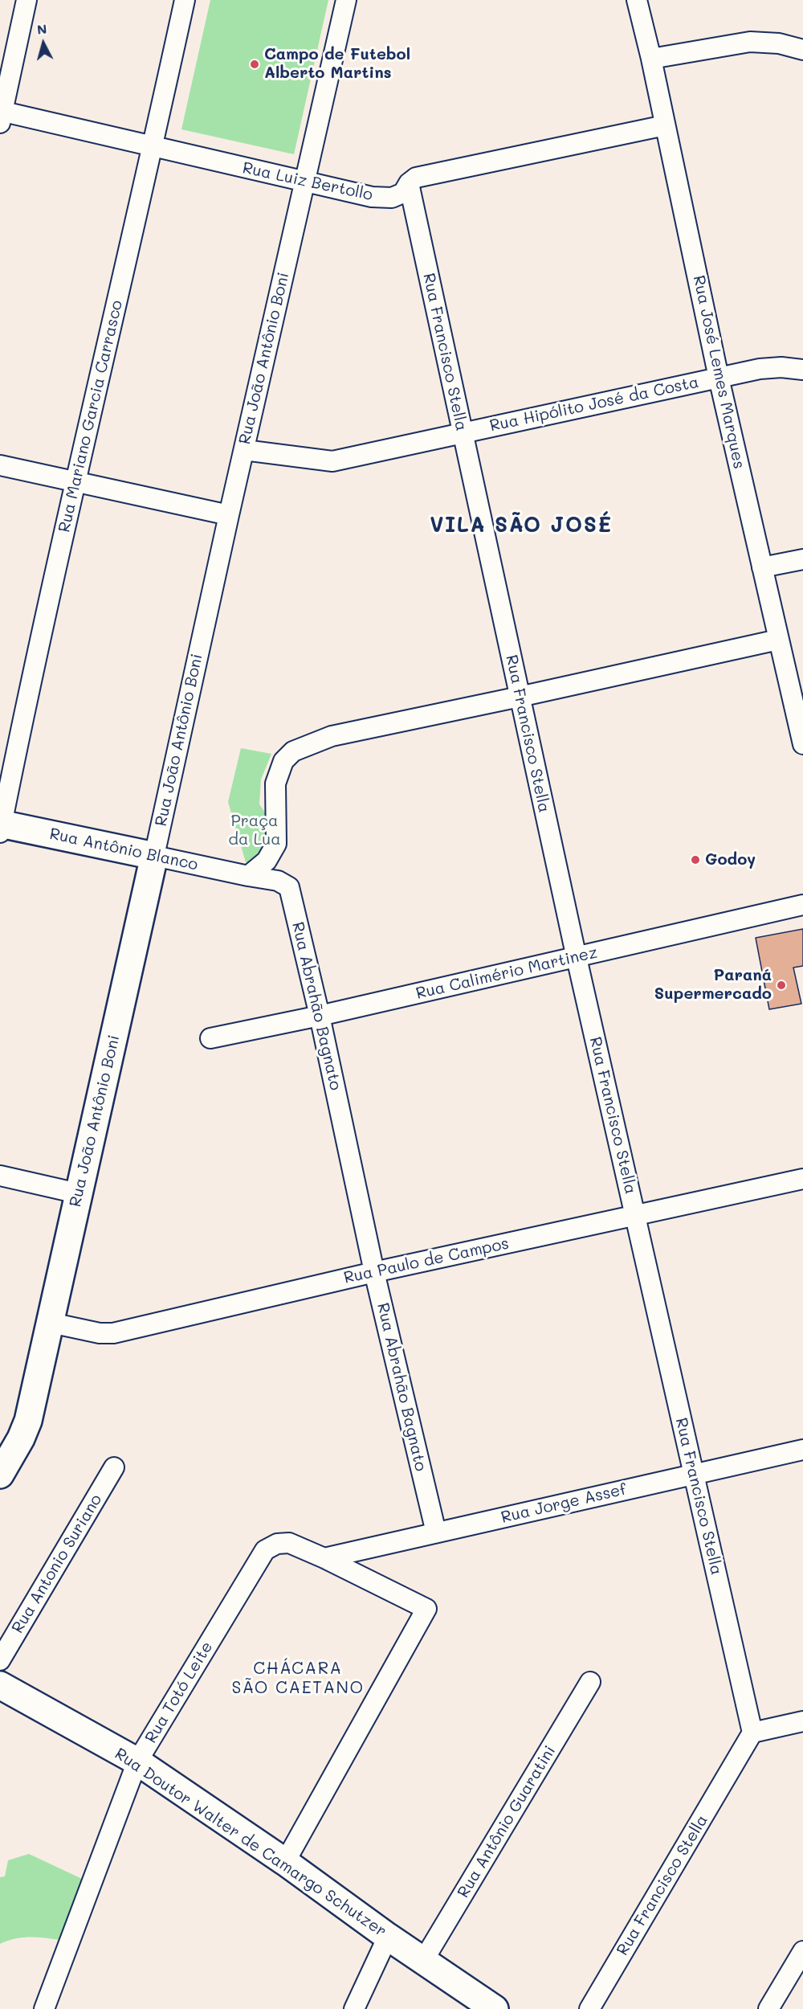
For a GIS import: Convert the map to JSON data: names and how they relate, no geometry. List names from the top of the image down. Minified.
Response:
{"streets":{"street":["Rua Luiz Bertollo","Rua Francisco Stella","Rua João Antônio Boni","Rua José Lemes Marques","Rua Hipólito José da Costa","Rua Mariano Garcia Carrasco","Rua Antônio Blanco","Rua Calimério Martinez","Rua Abrahão Bagnato","Rua Paulo de Campos","Rua Jorge Assef","Rua Antonio Suriano","Rua Totó Leite","Rua Antônio Guaratini","Rua Doutor Walter de Camargo Schutzer"]},"crossings":[["Rua Luiz Bertollo","Rua Francisco Stella"],["Rua Luiz Bertollo","Rua João Antônio Boni"],["Rua Luiz Bertollo","Rua José Lemes Marques"],["Rua Luiz Bertollo","Rua Mariano Garcia Carrasco"],["Rua Francisco Stella","Rua Hipólito José da Costa"],["Rua Francisco Stella","Rua Calimério Martinez"],["Rua Francisco Stella","Rua Paulo de Campos"],["Rua Francisco Stella","Rua Jorge Assef"],["Rua João Antônio Boni","Rua Hipólito José da Costa"],["Rua João Antônio Boni","Rua Antônio Blanco"],["Rua João Antônio Boni","Rua Paulo de Campos"],["Rua José Lemes Marques","Rua Hipólito José da Costa"],["Rua Mariano Garcia Carrasco","Rua Antônio Blanco"],["Rua Antônio Blanco","Rua Abrahão Bagnato"],["Rua Calimério Martinez","Rua Abrahão Bagnato"],["Rua Abrahão Bagnato","Rua Paulo de Campos"],["Rua Abrahão Bagnato","Rua Jorge Assef"],["Rua Jorge Assef","Rua Totó Leite"],["Rua Totó Leite","Rua Doutor Walter de Camargo Schutzer"],["Rua Antônio Guaratini","Rua Doutor Walter de Camargo Schutzer"]],"districts":["VILA SÃO JOSÉ","CHÁCARA SÃO CAETANO"],"parks":["Praça da Lua"],"places":["Campo de Futebol Alberto Martins","Godoy","Paraná Supermercado"],"north":"top"}
